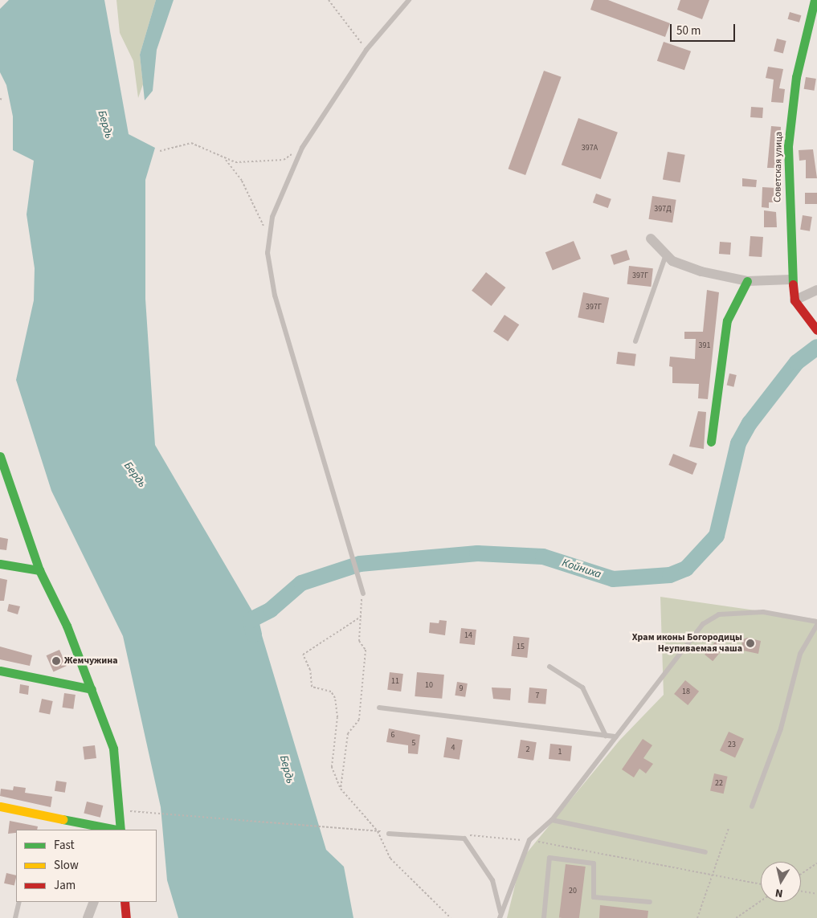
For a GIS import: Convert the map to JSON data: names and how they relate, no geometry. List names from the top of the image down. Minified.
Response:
{"streets":{"street":["Советская улица"]},"water":["Бердь","Койниха"],"places":["Храм иконы Богородицы Неупиваемая чаша","Жемчужина"],"house_numbers":["397А","397Д","397Г","397Г","391","14","15","11","10","9","18","7","6","5","23","4","2","1","22","20"],"legend":["Fast","Slow","Jam"],"scale_bar":"50 m","north":"bottom"}
